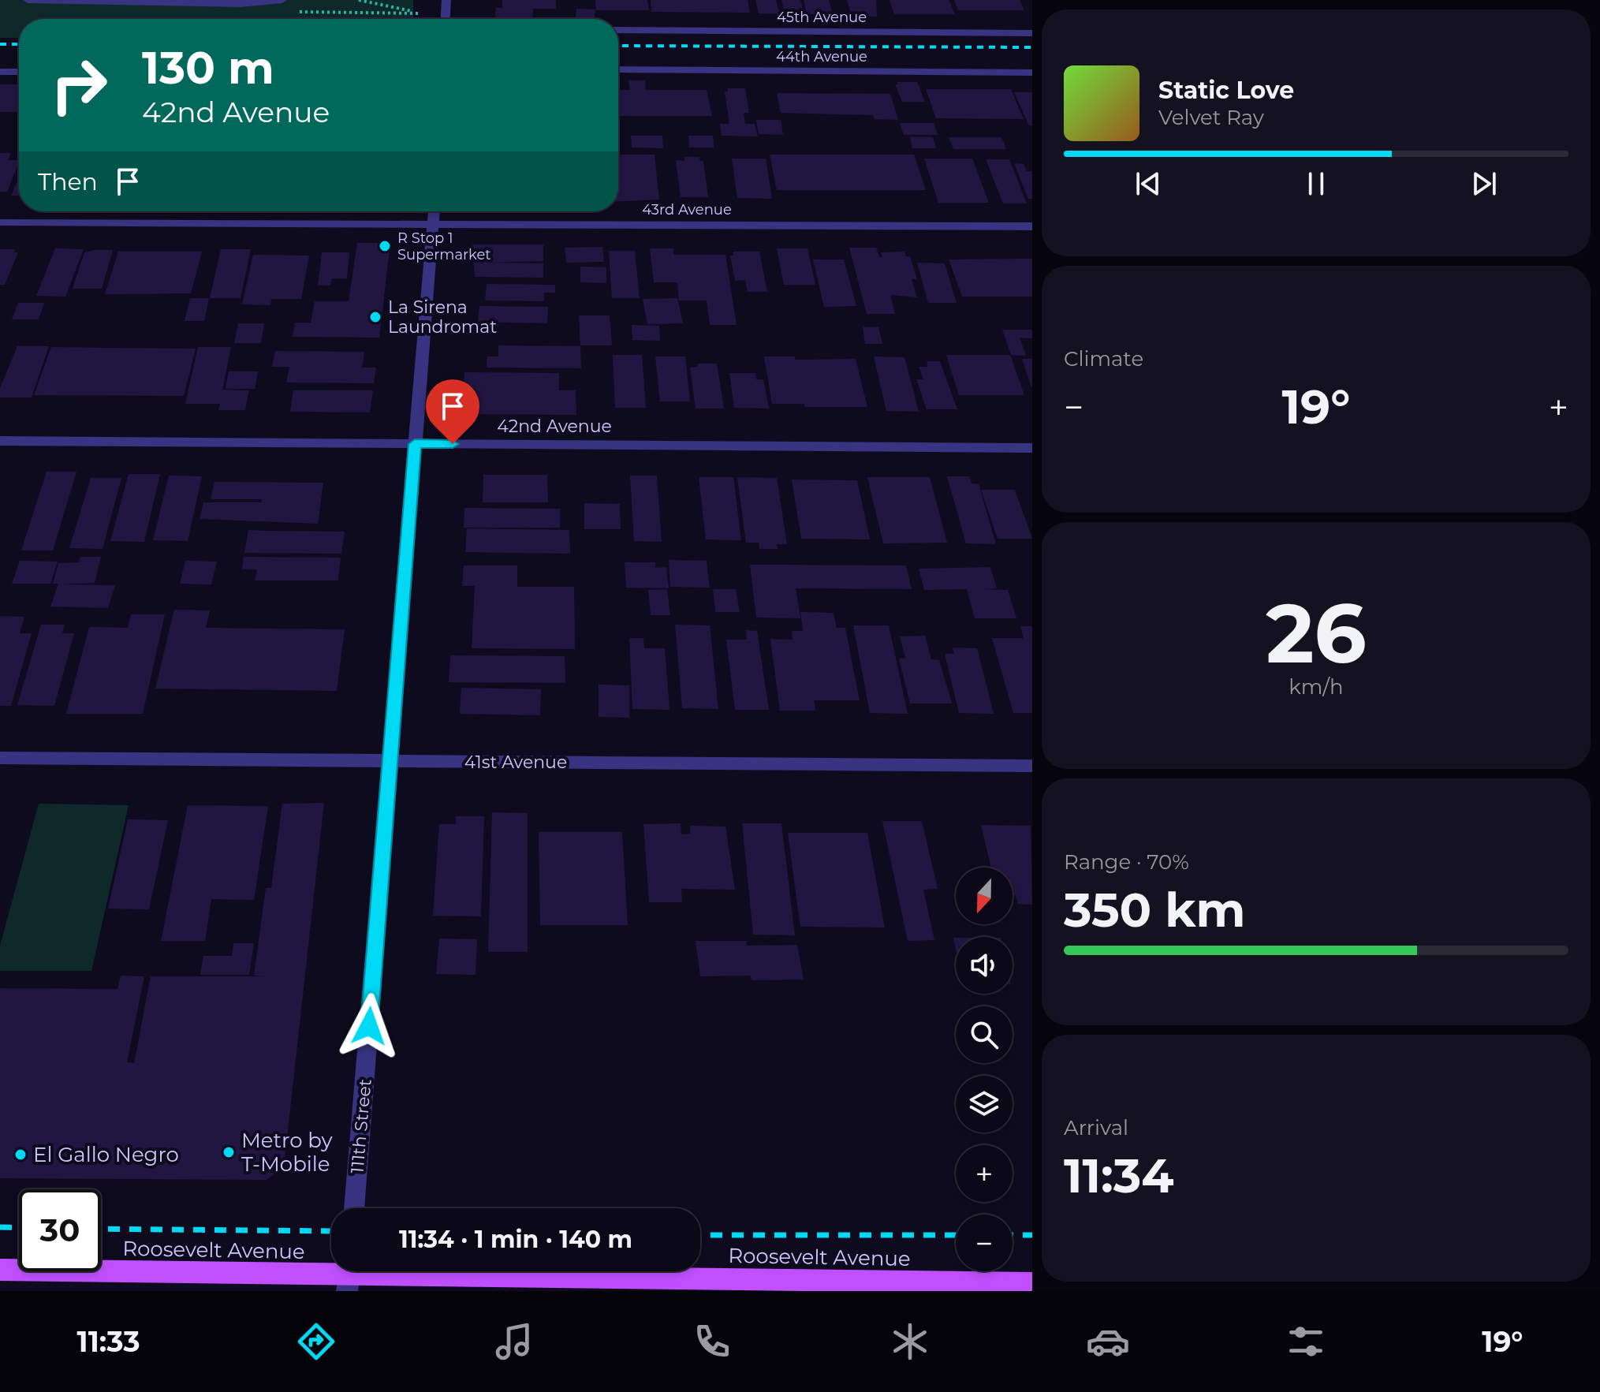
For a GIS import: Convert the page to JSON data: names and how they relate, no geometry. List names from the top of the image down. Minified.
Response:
{"streets":{"main road":["Roosevelt Avenue"],"street":["45th Avenue","44th Avenue","43rd Avenue","42nd Avenue","41st Avenue","111th Street"]},"crossings":[["43rd Avenue","111th Street"],["42nd Avenue","111th Street"],["41st Avenue","111th Street"]],"places":["R Stop 1 Supermarket","La Sirena Laundromat","Metro by T-Mobile","El Gallo Negro"],"north":"bottom","page":{"turn":["130 m","42nd Avenue"],"song":["Static Love","Velvet Ray"],"then":"Then","tile":["Climate",["26","km/h"],["Range · 70%","350 km"],["Arrival","11:34"]],"heat":["−","19°","+"],"map_buttons":["+","−"],"limit":"30","trip":"11:34 · 1 min · 140 m","tabs":["11:33","19°"]}}
